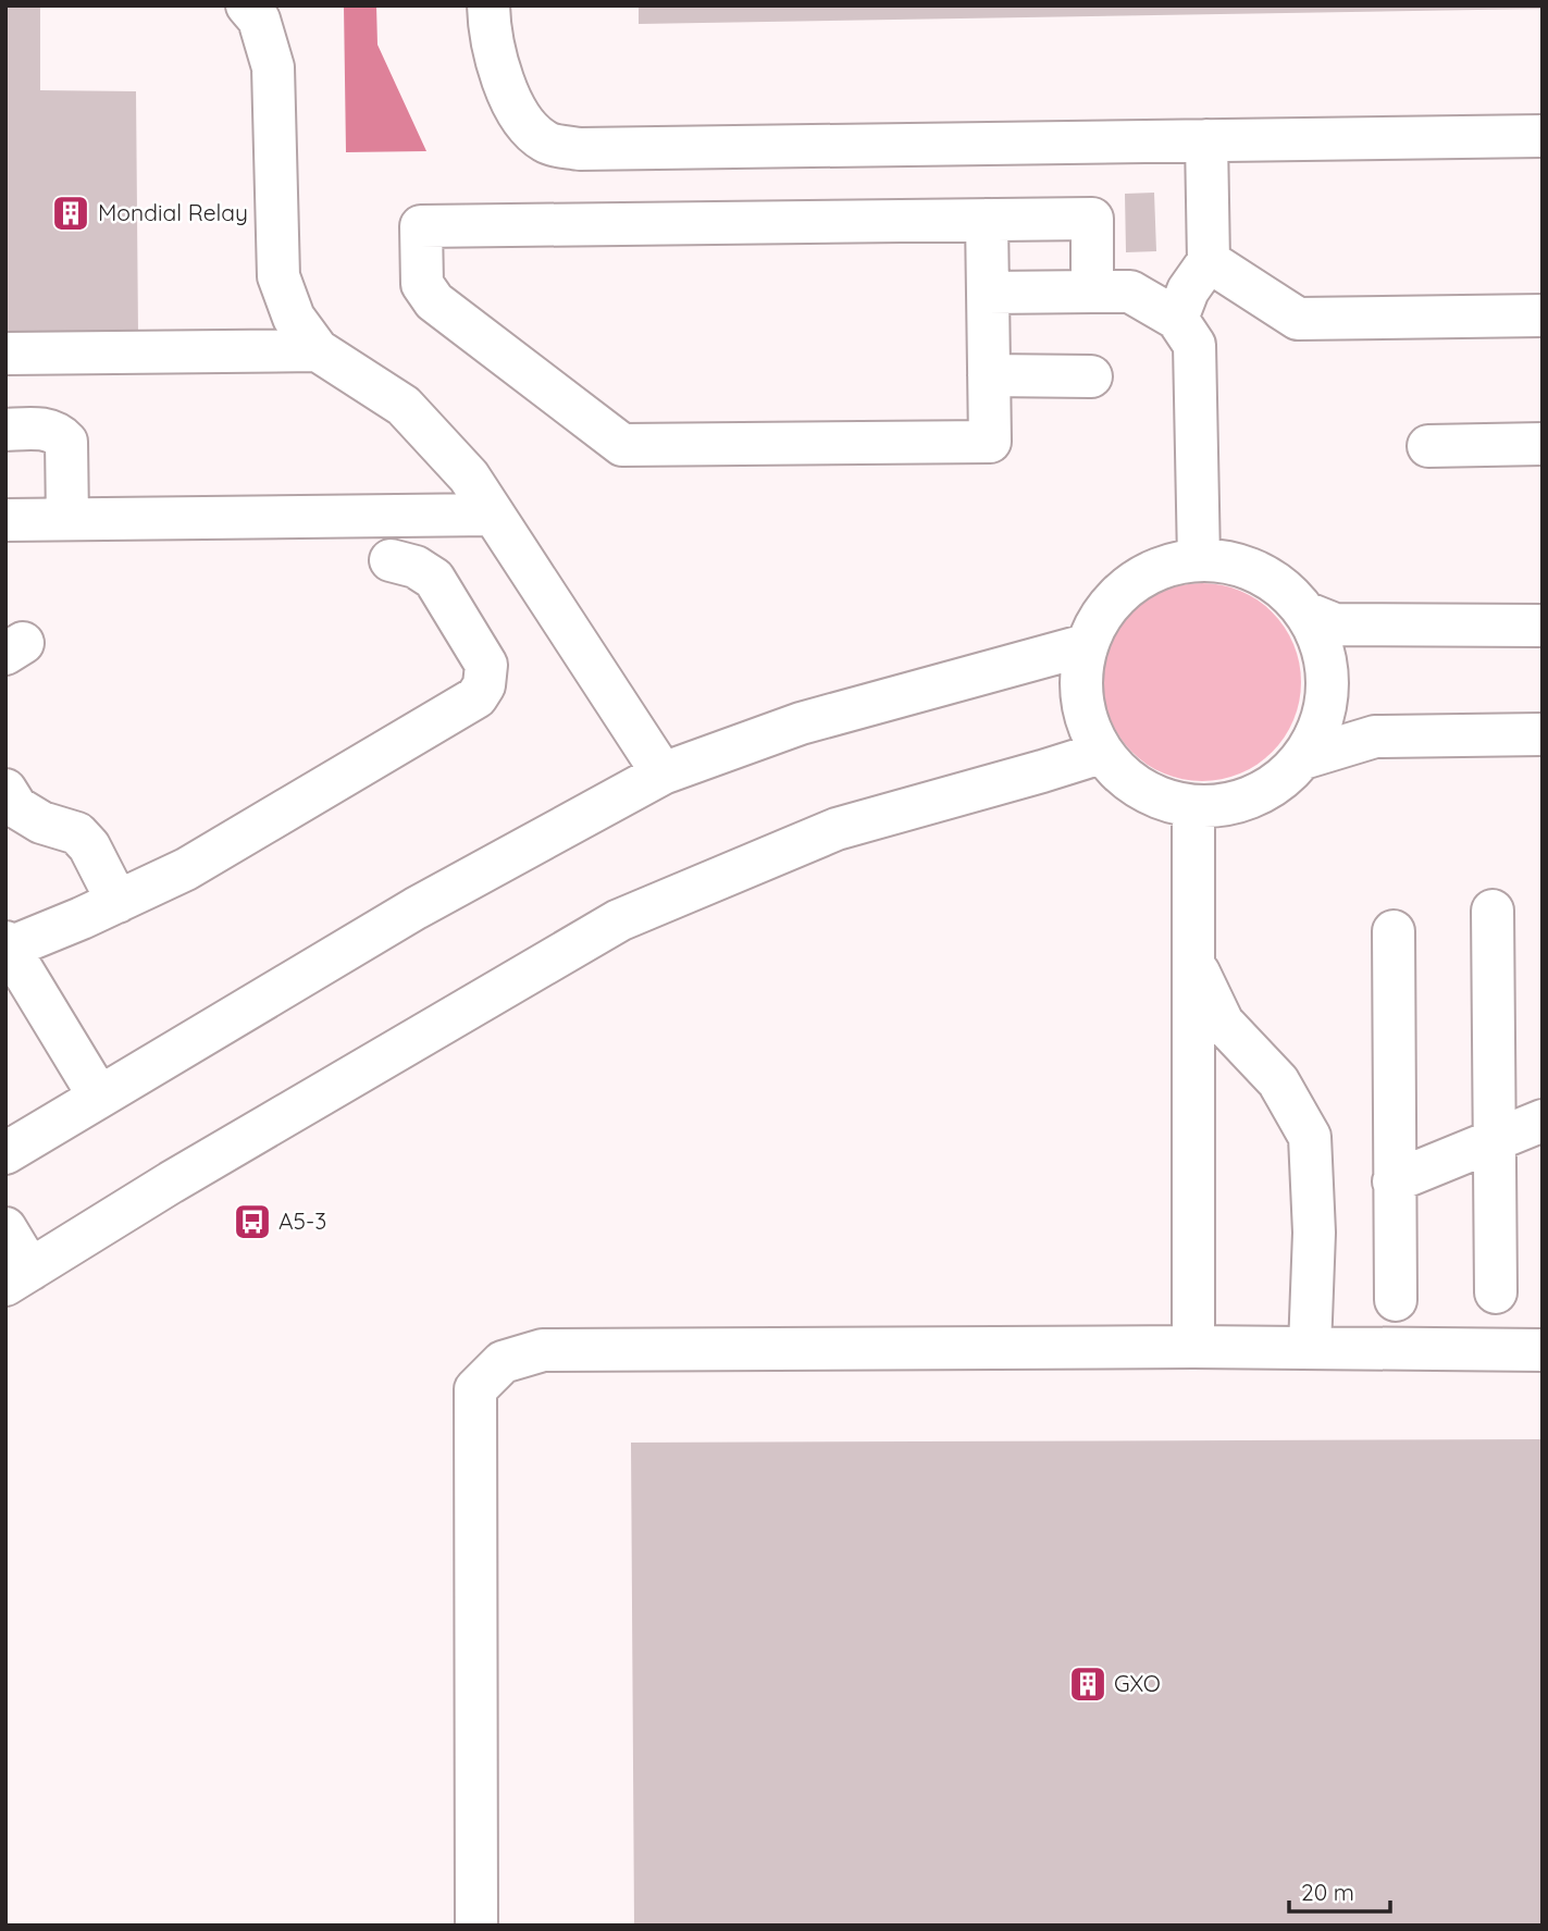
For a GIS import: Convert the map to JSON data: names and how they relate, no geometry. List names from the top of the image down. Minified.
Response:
{"places":{"building":["Mondial Relay","GXO"],"bus stop":["A5-3"]},"scale_bar":"20 m"}
